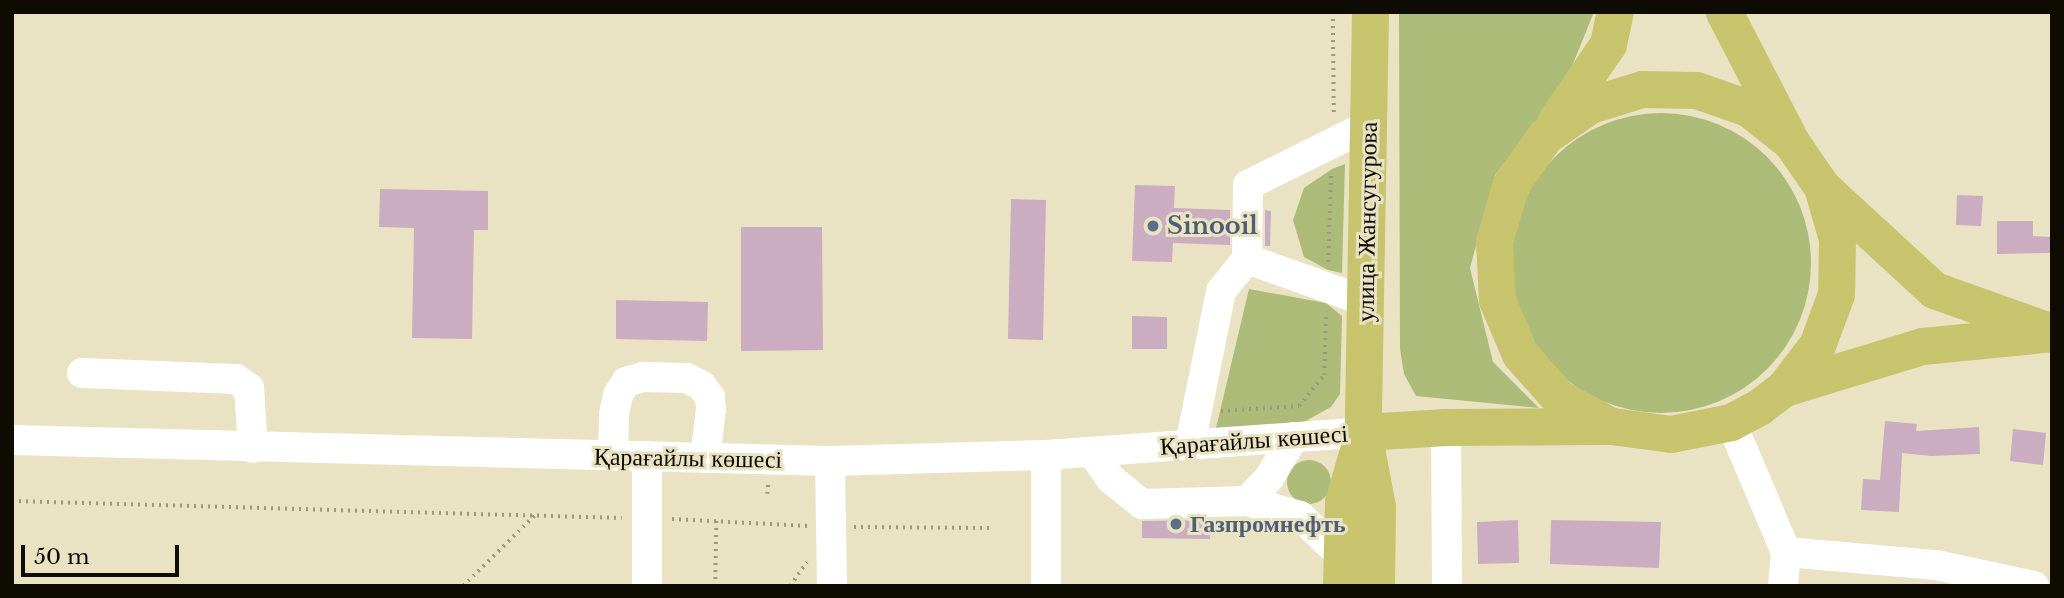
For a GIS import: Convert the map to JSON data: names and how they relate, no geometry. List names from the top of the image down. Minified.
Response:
{"streets":{"main road":["улица Жансугурова"],"street":["Қарағайлы көшесі"]},"crossings":[["улица Жансугурова","Қарағайлы көшесі"]],"places":["Sinooil","Газпромнефть"],"scale_bar":"50 m"}
